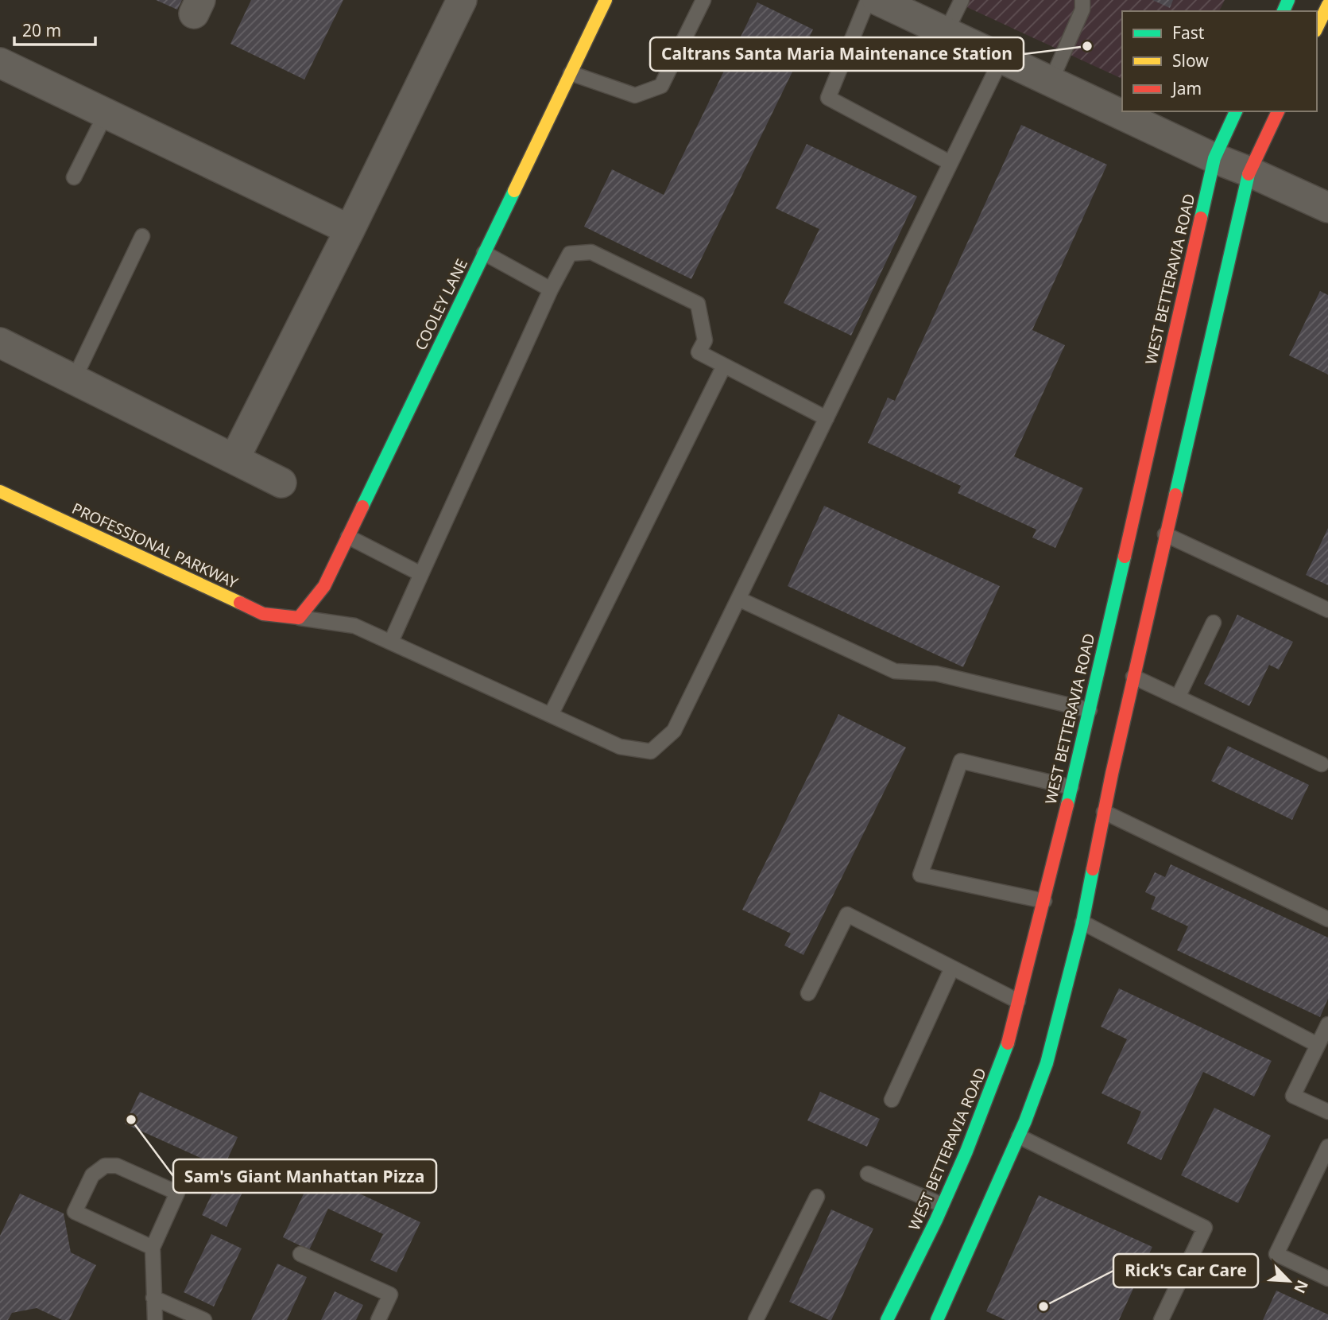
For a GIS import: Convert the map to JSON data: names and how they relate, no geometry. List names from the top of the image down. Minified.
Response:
{"streets":{"main road":["WEST BETTERAVIA ROAD","COOLEY LANE","PROFESSIONAL PARKWAY"]},"crossings":[["COOLEY LANE","PROFESSIONAL PARKWAY"]],"places":["Caltrans Santa Maria Maintenance Station","Sam's Giant Manhattan Pizza","Rick's Car Care"],"legend":["Fast","Slow","Jam"],"scale_bar":"20 m","north":"bottom right"}
